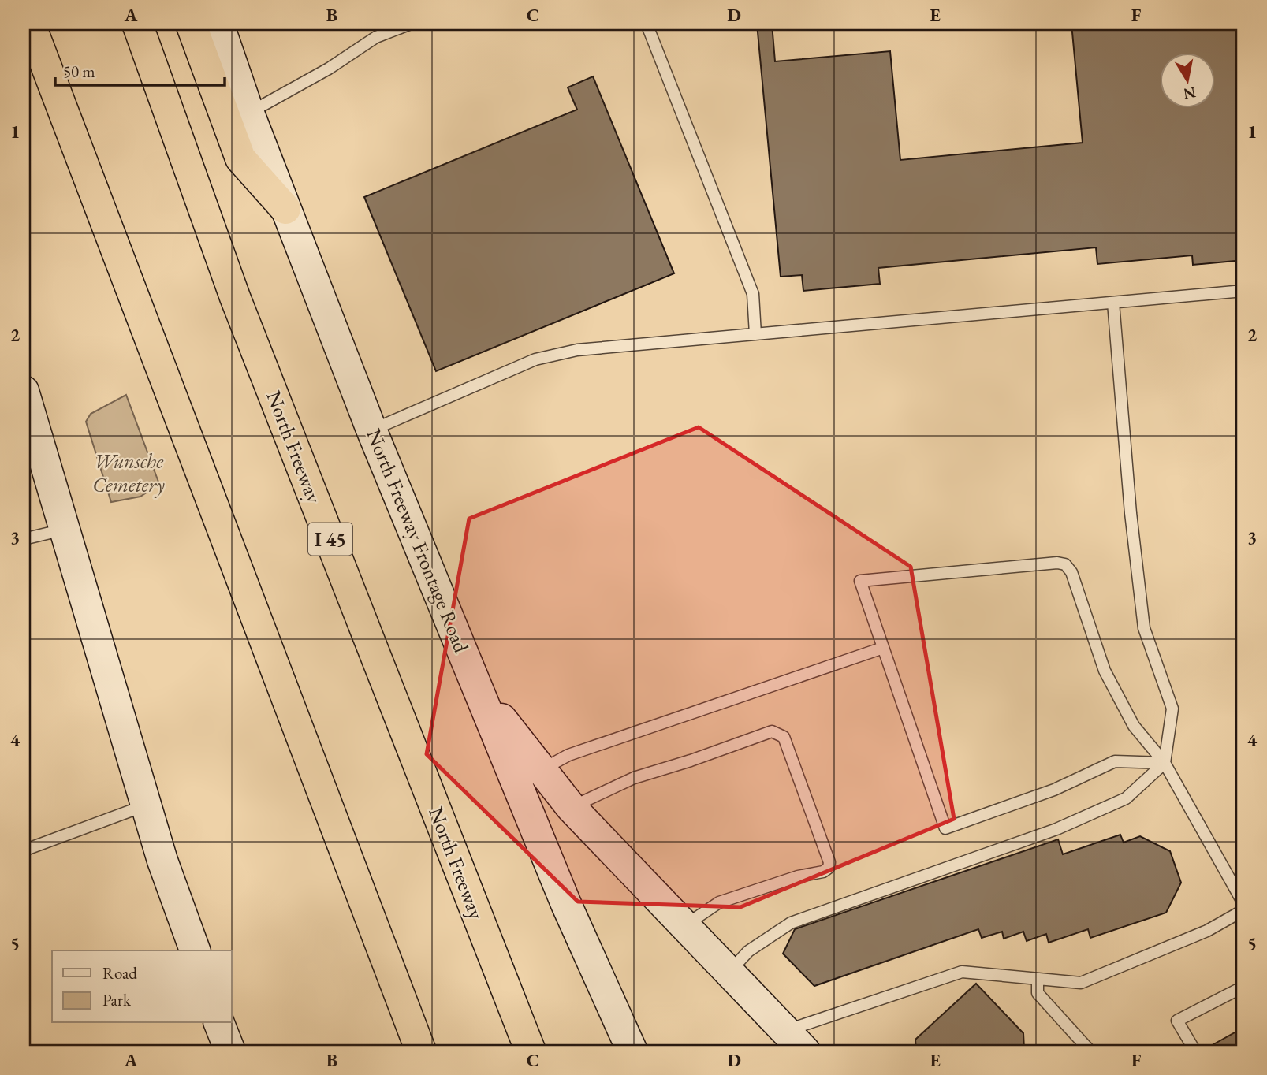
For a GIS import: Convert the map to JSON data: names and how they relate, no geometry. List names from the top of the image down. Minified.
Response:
{"streets":{"highway":["North Freeway","I 45"],"main road":["North Freeway Frontage Road"]},"parks":["Wunsche Cemetery"],"legend":["Road","Park"],"scale_bar":"50 m","north":"bottom","grid":{"columns":["A","B","C","D","E","F"],"rows":["1","2","3","4","5"]}}
